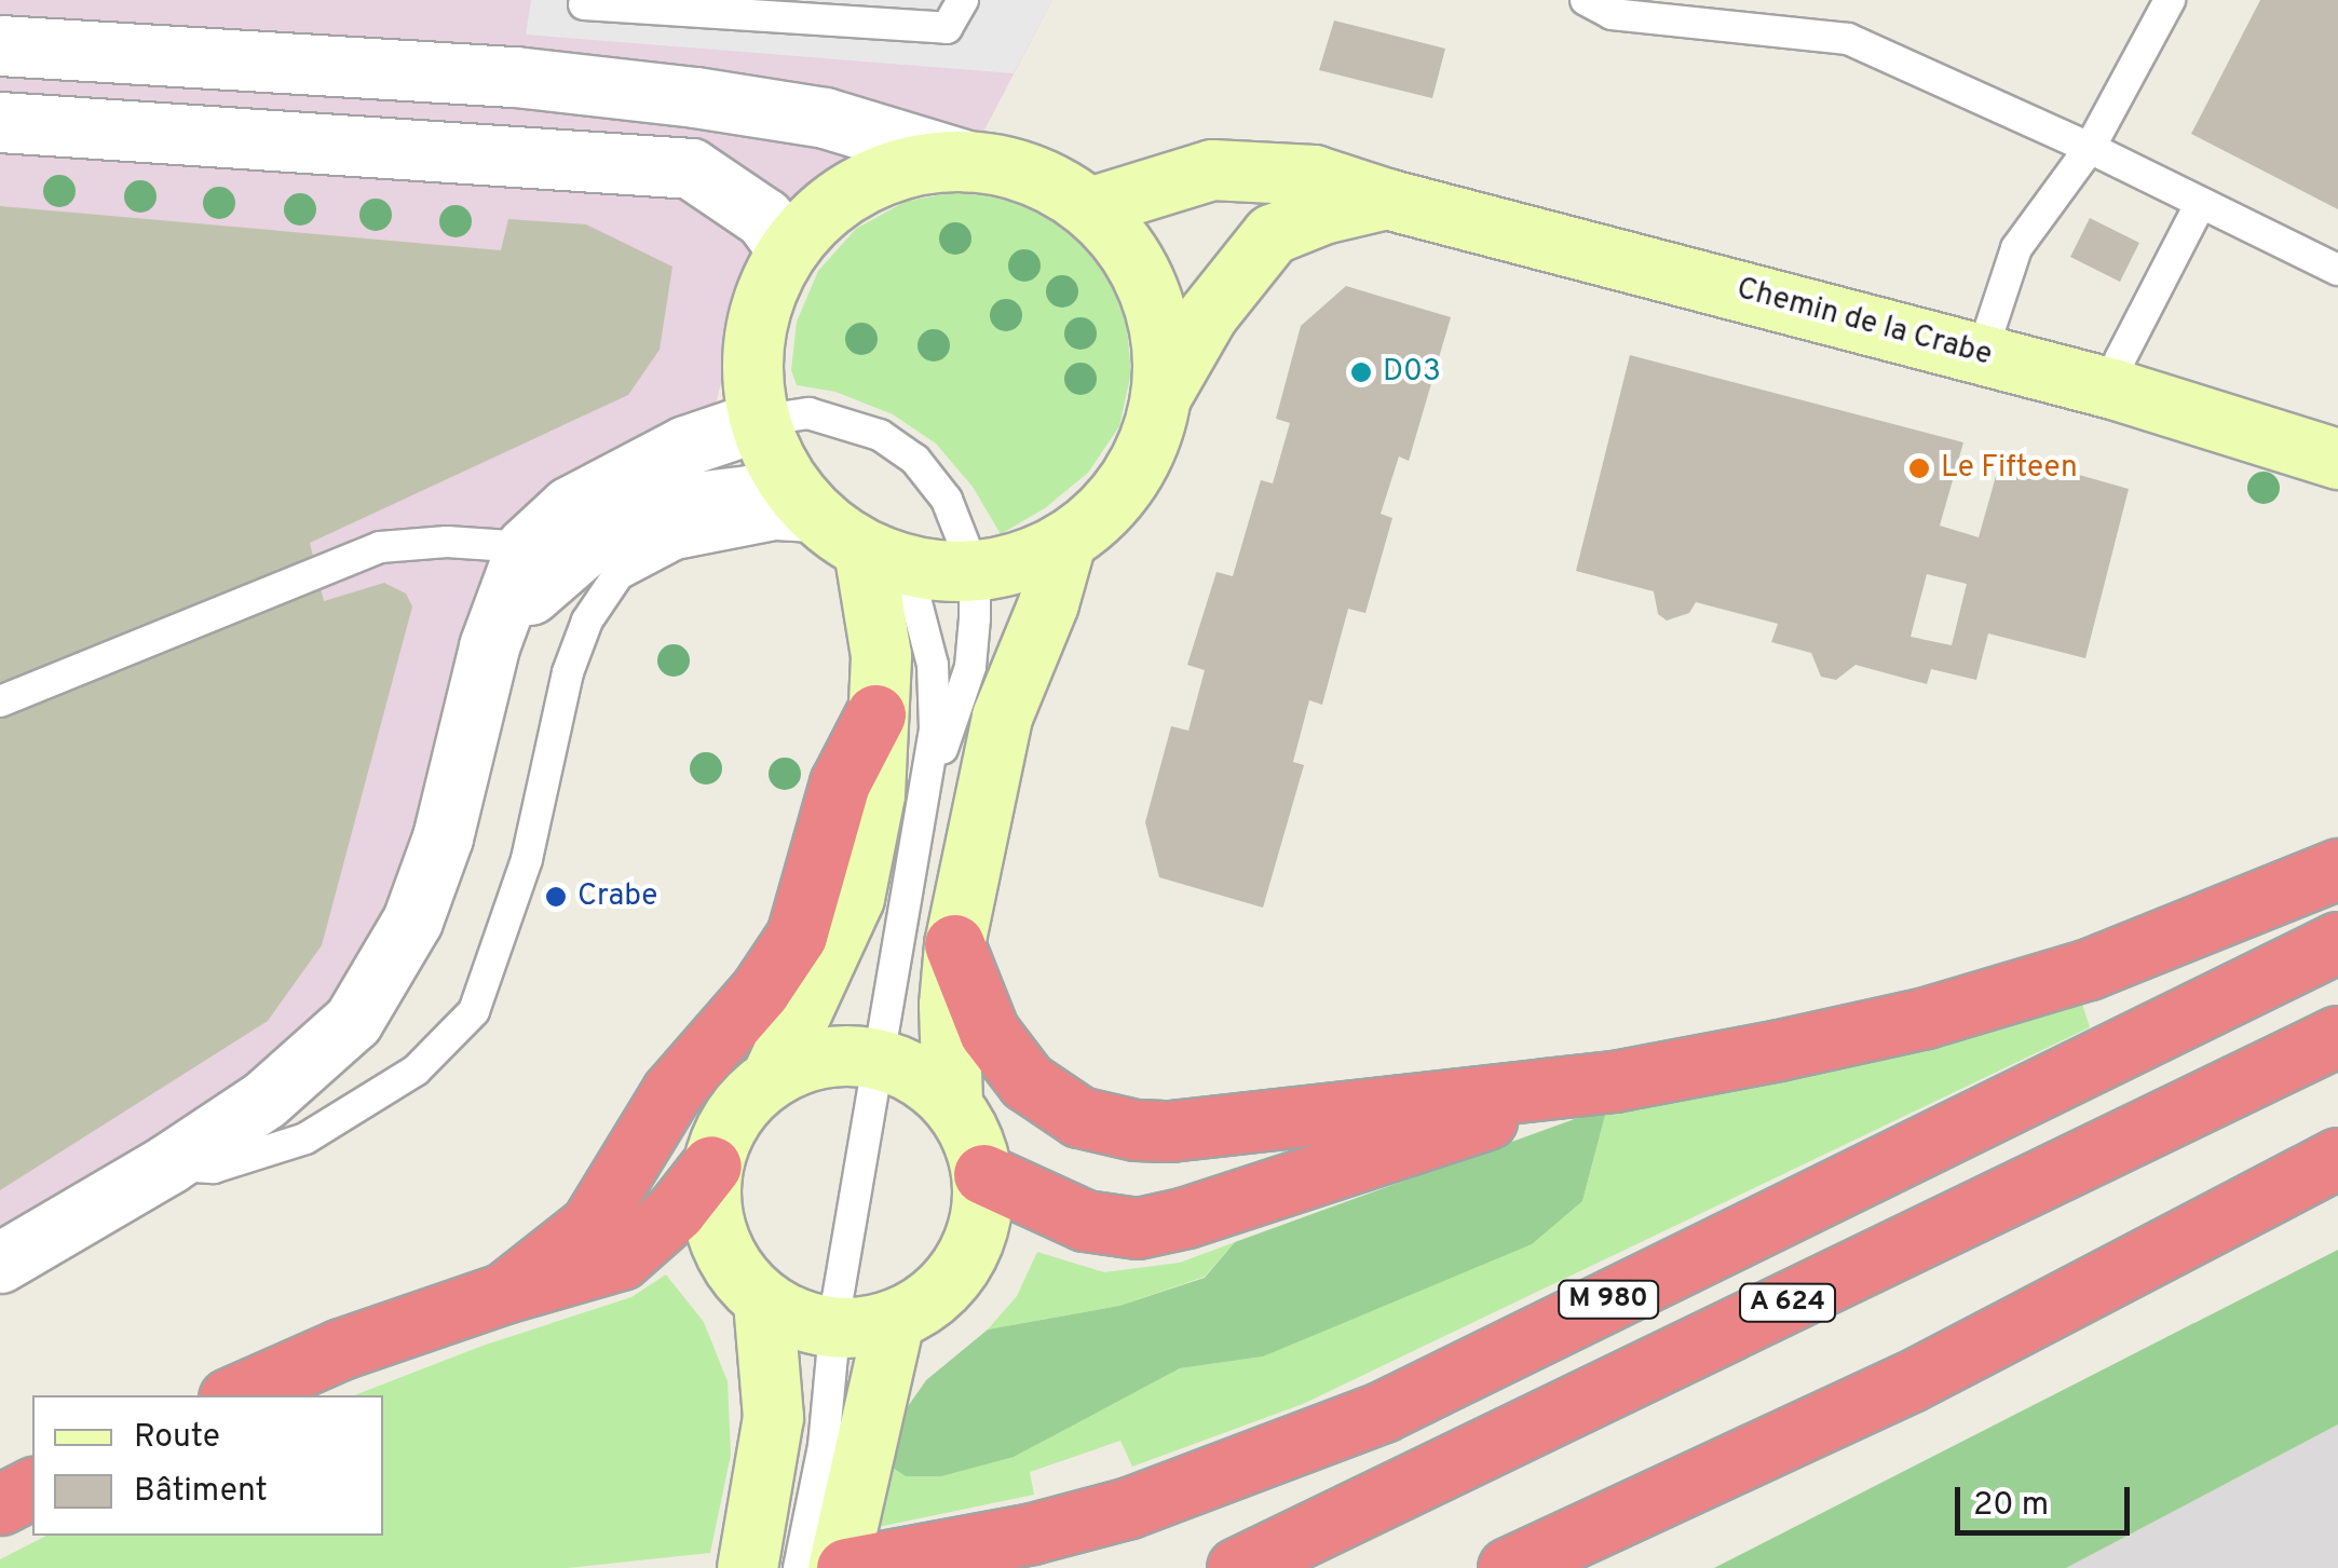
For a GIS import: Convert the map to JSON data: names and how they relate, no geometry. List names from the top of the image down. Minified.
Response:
{"streets":{"highway":["M 980","A 624"],"street":["Chemin de la Crabe"]},"places":["D03","Le Fifteen","Crabe"],"legend":["Route","Bâtiment"],"scale_bar":"20 m"}
